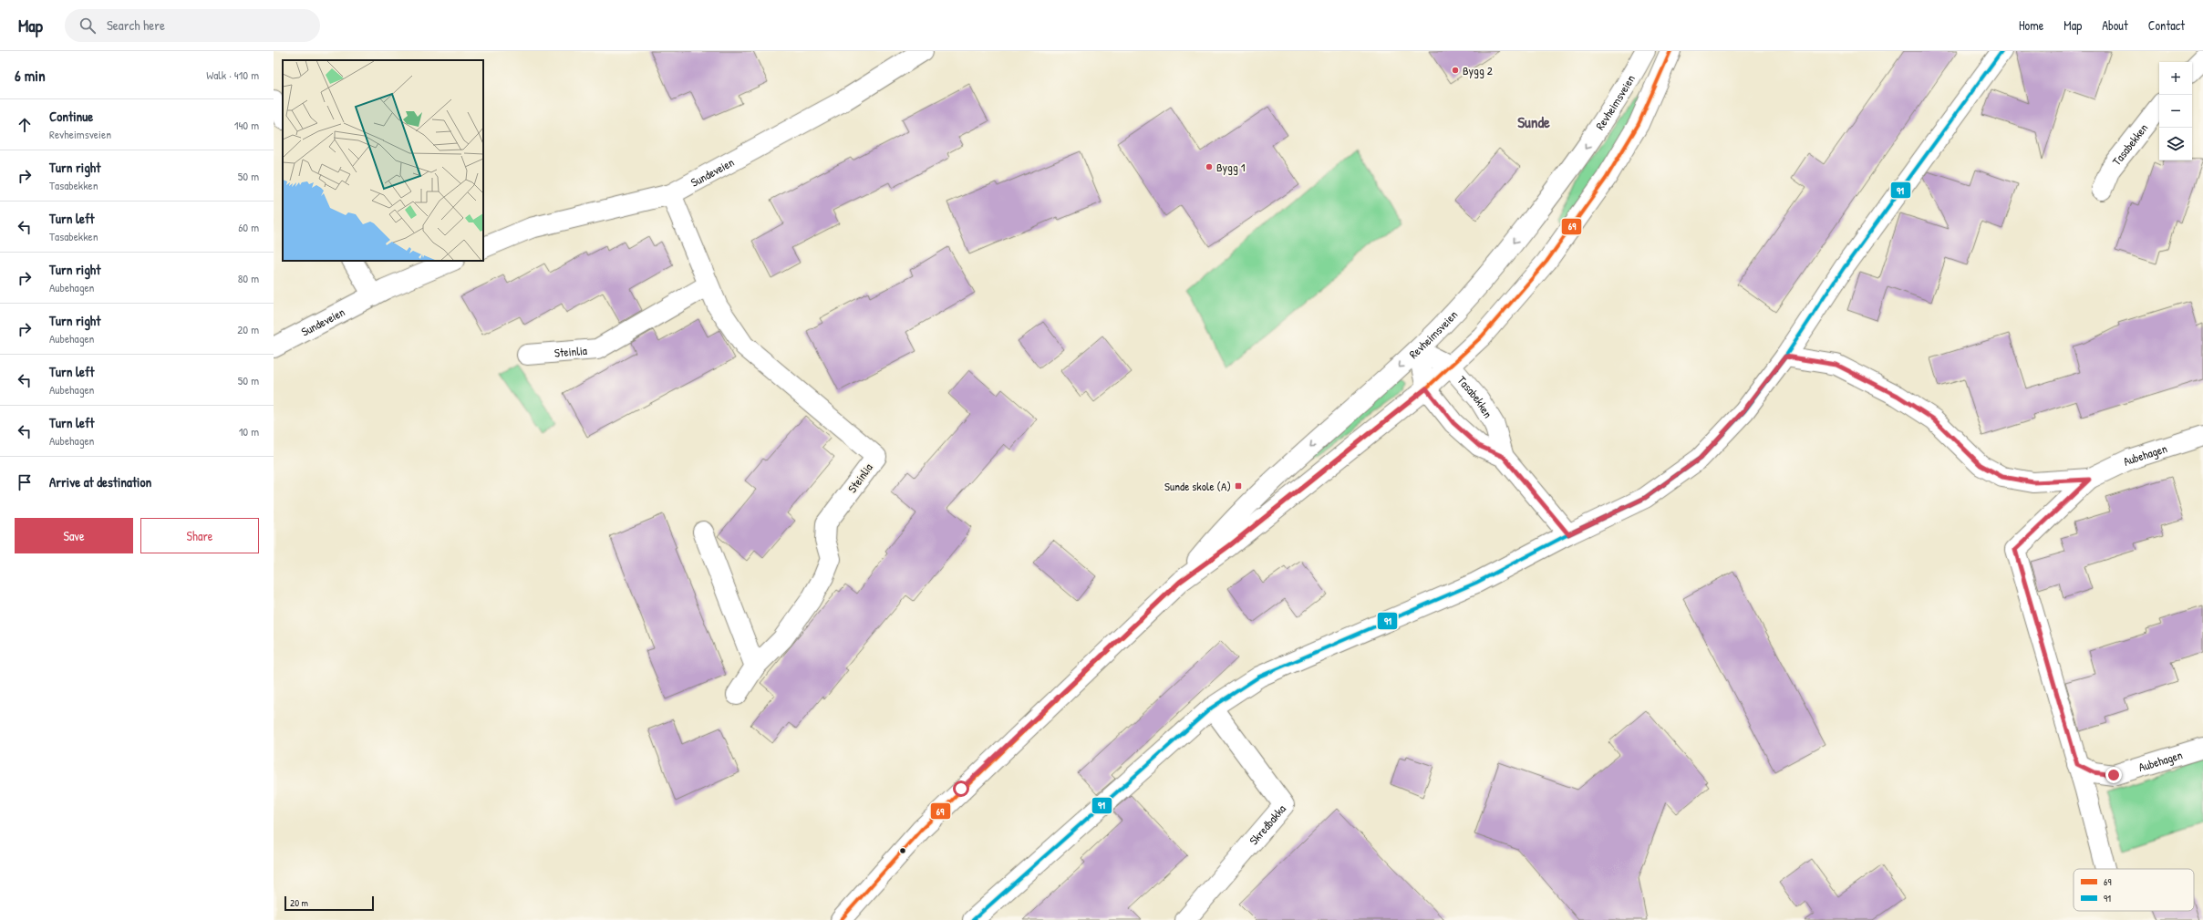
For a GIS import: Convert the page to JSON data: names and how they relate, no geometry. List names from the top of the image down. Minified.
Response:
{"streets":{"street":["Revheimsveien","Tasabekken","Sundeveien","Steinlia","Aubehagen","Skredbakka"]},"crossings":[["Revheimsveien","Tasabekken"],["Sundeveien","Steinlia"]],"districts":["Sunde"],"places":{"other":["Bygg 2","Bygg 1"],"transit":["Sunde skole (A)"]},"lines":["transit line 69","transit line 91"],"legend":["69","91"],"scale_bar":"20 m","page":{"header":"Map","search":"Search here","nav":["Home","Map","About","Contact"],"heading":["6 min","Walk · 410 m"],"map_buttons":["+","−"],"list":[["Continue","Revheimsveien","140 m"],["Turn right","Tasabekken","50 m"],["Turn left","Tasabekken","60 m"],["Turn right","Aubehagen","80 m"],["Turn right","Aubehagen","20 m"],["Turn left","Aubehagen","50 m"],["Turn left","Aubehagen","10 m"],"Arrive at destination"],"buttons":["Save","Share"],"scale":"20 m"}}
